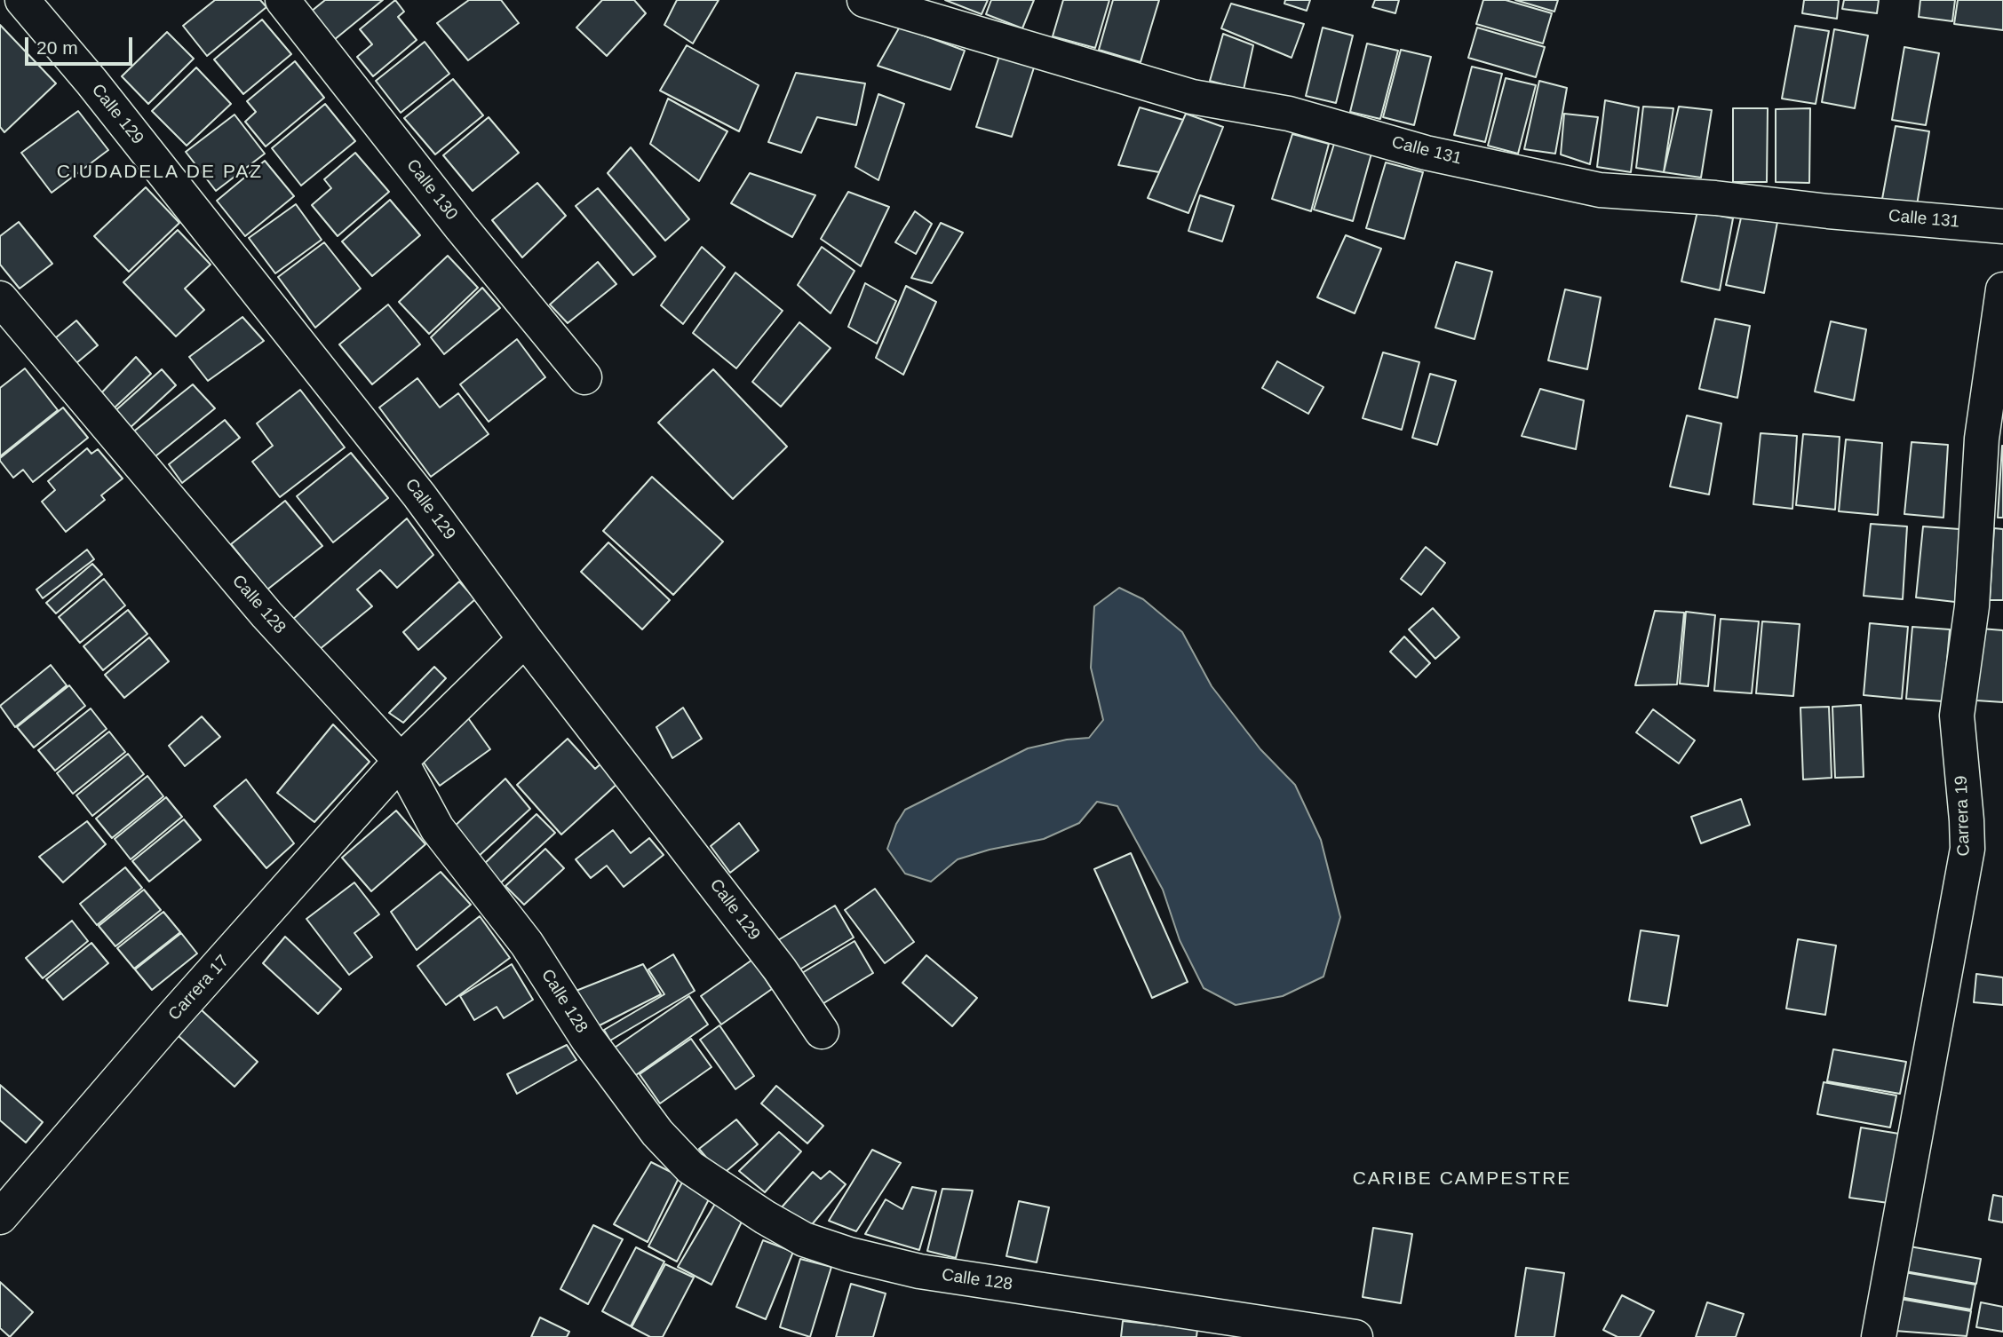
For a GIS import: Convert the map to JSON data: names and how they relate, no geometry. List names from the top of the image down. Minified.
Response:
{"streets":{"street":["Calle 129","Calle 131","Calle 130","Calle 128","Carrera 19","Carrera 17"]},"crossings":[["Calle 129","Carrera 17"],["Calle 128","Carrera 17"]],"districts":["CIUDADELA DE PAZ","CARIBE CAMPESTRE"],"scale_bar":"20 m"}
